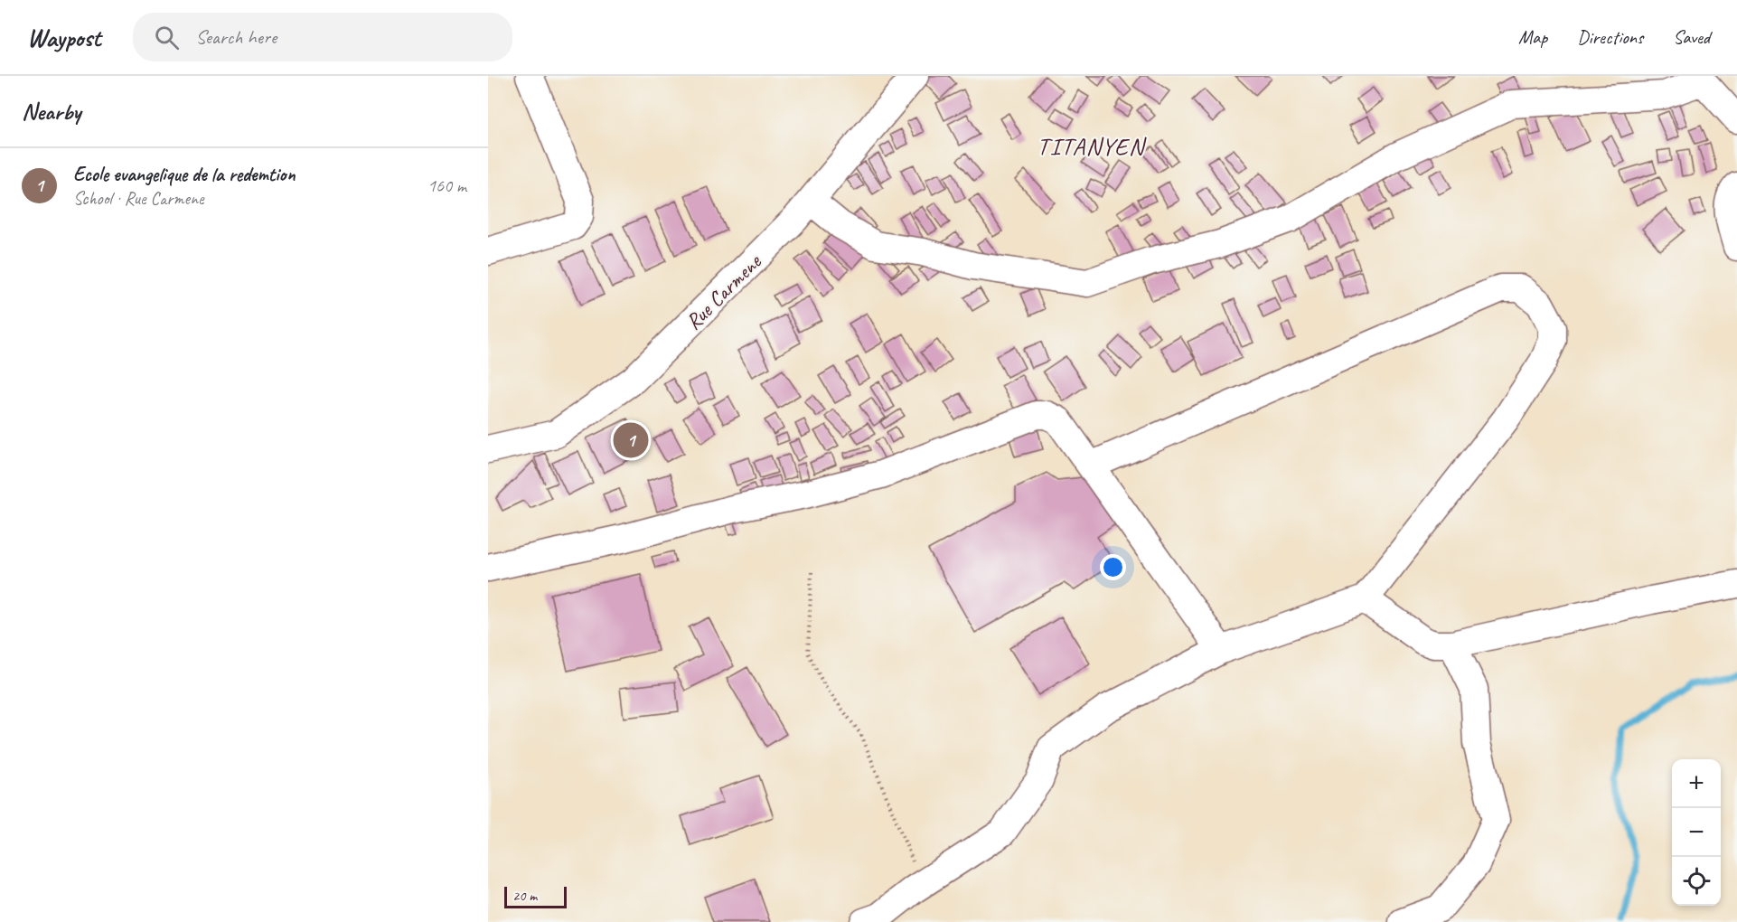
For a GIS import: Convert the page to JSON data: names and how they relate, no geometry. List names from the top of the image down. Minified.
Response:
{"streets":{"street":["Rue Carmene"]},"districts":["TITANYEN"],"scale_bar":"20 m","page":{"header":"Waypost","search":"Search here","nav":["Map","Directions","Saved"],"heading":"Nearby","list":[{"mark":"1","name":"Ecole evangelique de la redemtion","note":"School · Rue Carmene","value":"160 m"}],"pins":"1","map_buttons":["+","−"],"scale":"20 m"}}
